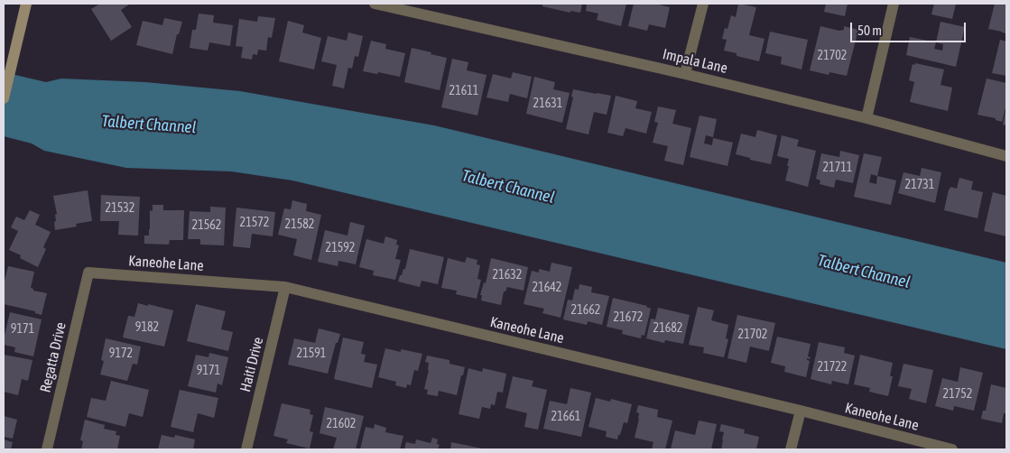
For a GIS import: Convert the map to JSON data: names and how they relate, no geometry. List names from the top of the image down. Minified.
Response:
{"streets":{"street":["Impala Lane","Kaneohe Lane","Regatta Drive","Haiti Drive"]},"crossings":[["Kaneohe Lane","Regatta Drive"],["Kaneohe Lane","Haiti Drive"]],"water":["Talbert Channel"],"house_numbers":["21702","21611","21631","21711","21731","21532","21572","21582","21562","21592","21632","21642","21662","21672","9182","21682","9171","21702","9172","21591","21722","9171","21752","21661","21602"],"scale_bar":"50 m"}
